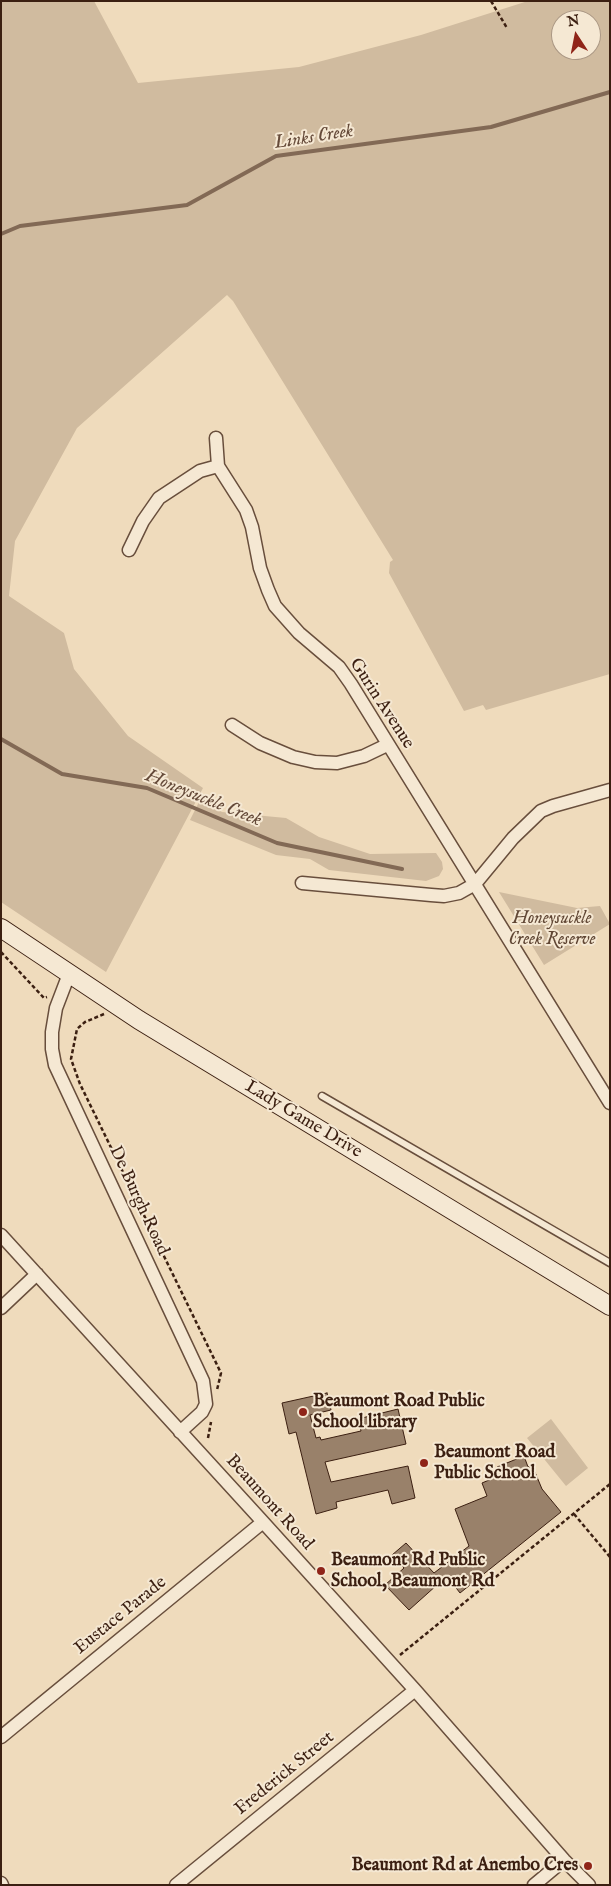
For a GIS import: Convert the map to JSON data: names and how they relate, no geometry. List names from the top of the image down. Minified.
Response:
{"streets":{"main road":["Lady Game Drive"],"street":["Gurin Avenue","De Burgh Road","Beaumont Road","Eustace Parade","Frederick Street"]},"crossings":[["Lady Game Drive","De Burgh Road"],["De Burgh Road","Beaumont Road"],["Beaumont Road","Eustace Parade"],["Beaumont Road","Frederick Street"]],"water":["Links Creek","Honeysuckle Creek"],"parks":["Honeysuckle Creek Reserve"],"places":["Beaumont Road Public School library","Beaumont Road Public School","Beaumont Rd Public School, Beaumont Rd","Beaumont Rd at Anembo Cres"],"north":"top"}
